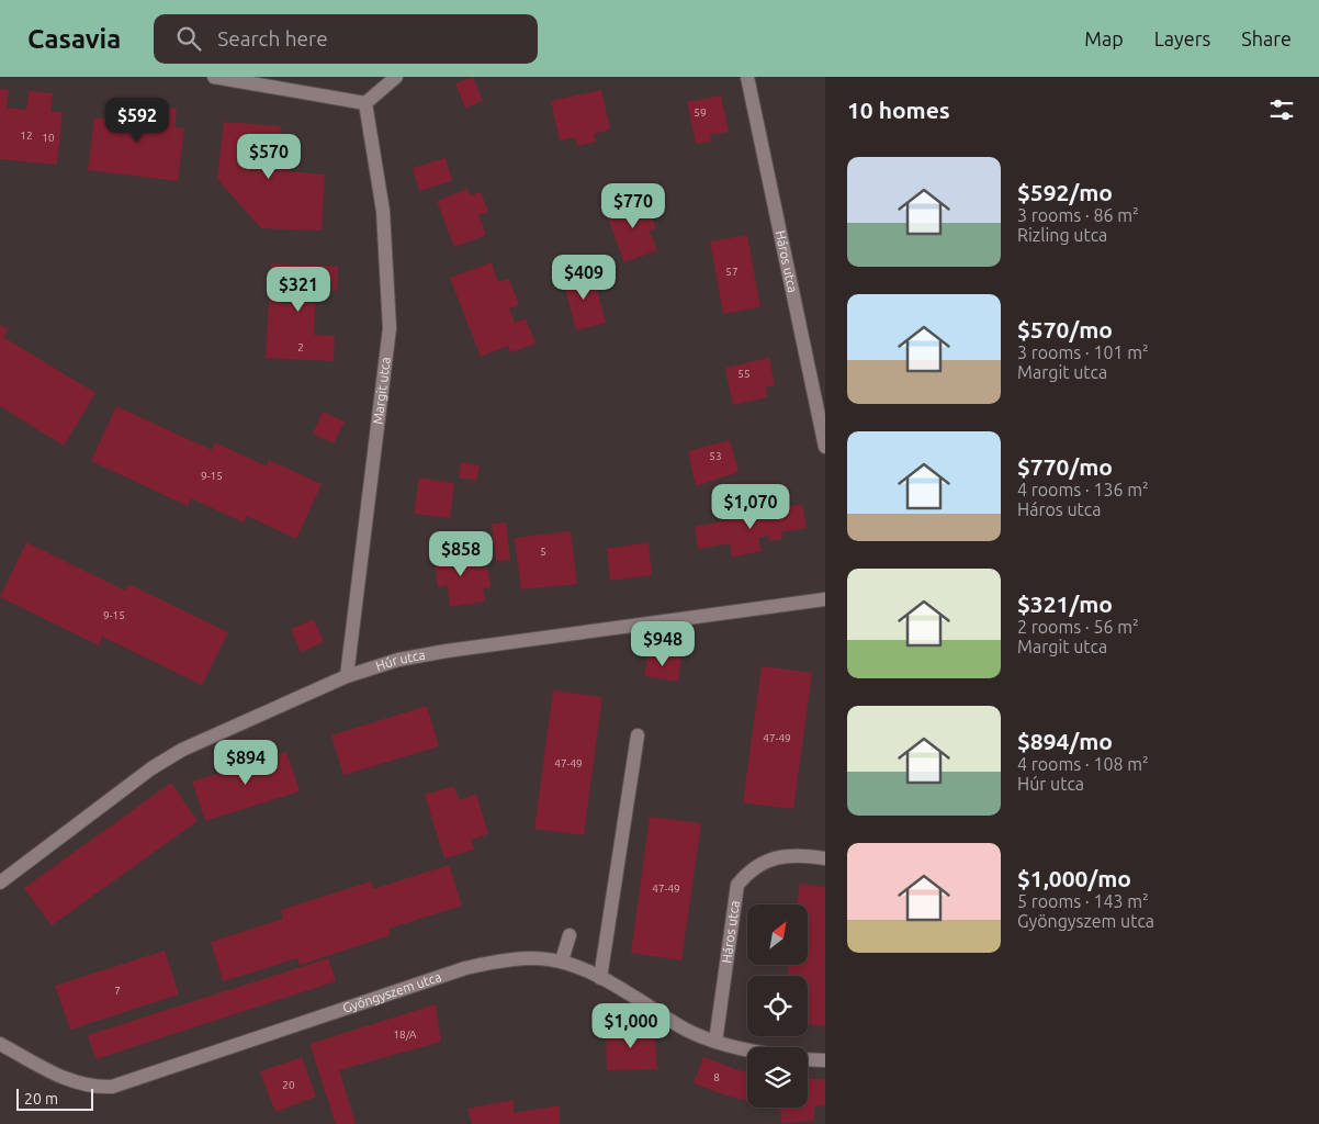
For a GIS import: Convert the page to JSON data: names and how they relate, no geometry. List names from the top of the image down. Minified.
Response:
{"streets":{"street":["Háros utca","Margit utca","Húr utca","Gyöngyszem utca"]},"crossings":[["Háros utca","Gyöngyszem utca"],["Margit utca","Húr utca"]],"house_numbers":["59","12","10","57","2","55","53","9-15","5","9-15","47-49","47-49","47-49","7","18/A","8","20"],"scale_bar":"20 m","north":"top right","page":{"header":"Casavia","search":"Search here","nav":["Map","Layers","Share"],"heading":"10 homes","price":["$592","$570","$770","$409","$321","$1,070","$858","$948","$894","$1,000"],"list":[{"name":"$592/mo","note":"3 rooms · 86 m² · Rizling utca"},{"name":"$570/mo","note":"3 rooms · 101 m² · Margit utca"},{"name":"$770/mo","note":"4 rooms · 136 m² · Háros utca"},{"name":"$321/mo","note":"2 rooms · 56 m² · Margit utca"},{"name":"$894/mo","note":"4 rooms · 108 m² · Húr utca"},{"name":"$1,000/mo","note":"5 rooms · 143 m² · Gyöngyszem utca"}],"scale":"20 m"}}
